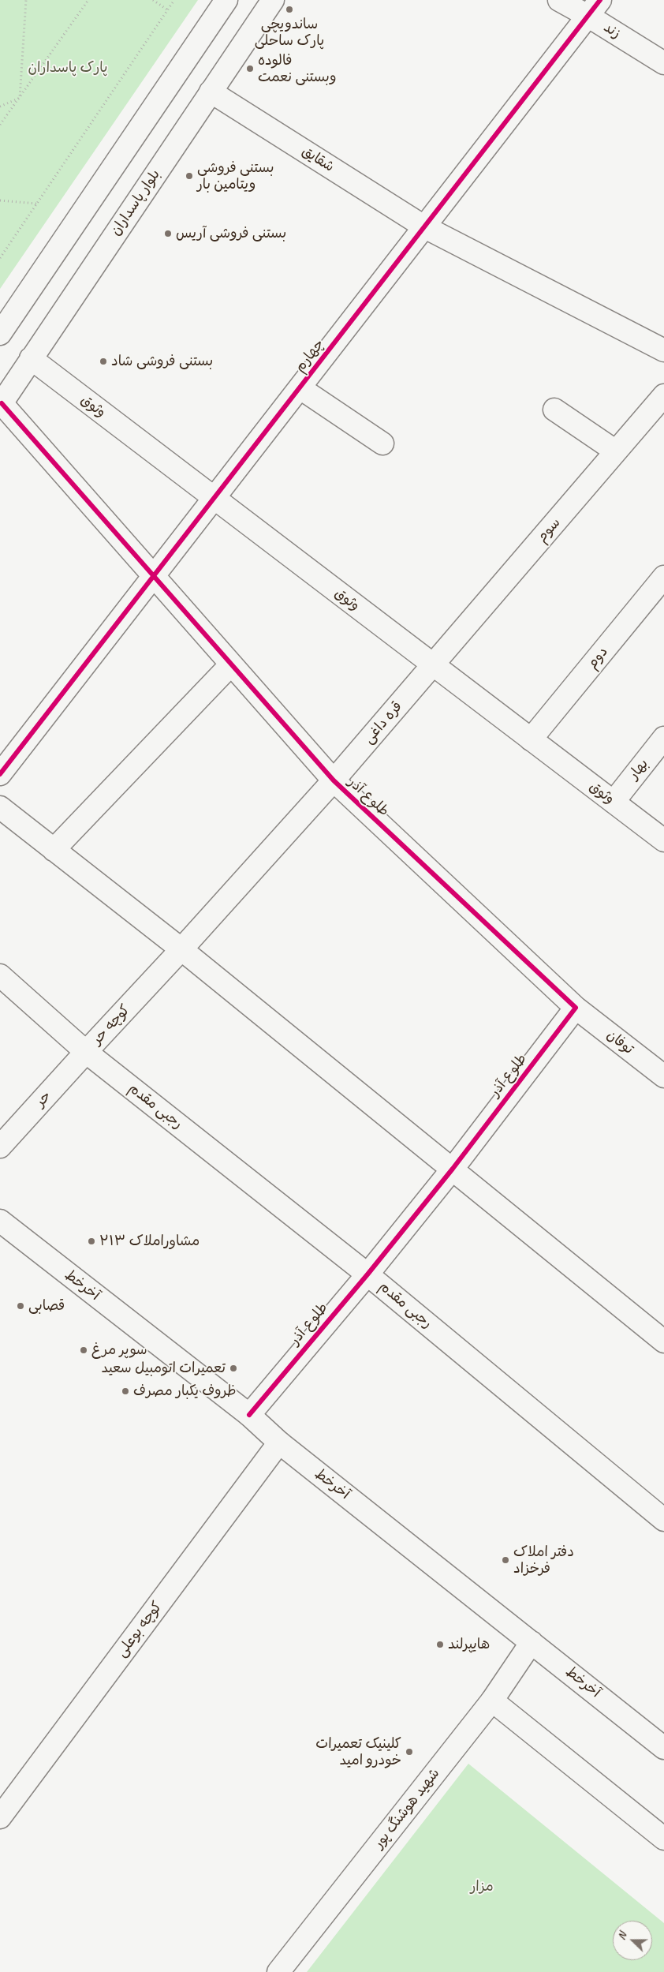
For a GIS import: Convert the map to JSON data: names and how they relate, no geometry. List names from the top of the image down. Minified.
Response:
{"streets":{"street":["زند","شقایق","بلوار پاسداران","چهارم","وثوق","سوم","دوم","قره داغی","بهار","طلوع آذر","کوچه حر","توفان","حر","رجبی مقدم","آخرخط","کوچه بوعلی","شهید هوشنگ پور"]},"crossings":[["زند","چهارم"],["شقایق","بلوار پاسداران"],["شقایق","چهارم"],["بلوار پاسداران","وثوق"],["بلوار پاسداران","طلوع آذر"],["چهارم","وثوق"],["چهارم","طلوع آذر"],["وثوق","سوم"],["وثوق","دوم"],["وثوق","قره داغی"],["وثوق","بهار"],["سوم","قره داغی"],["قره داغی","طلوع آذر"],["قره داغی","کوچه حر"],["طلوع آذر","توفان"],["طلوع آذر","رجبی مقدم"],["طلوع آذر","آخرخط"],["کوچه حر","حر"],["کوچه حر","رجبی مقدم"],["حر","رجبی مقدم"],["آخرخط","کوچه بوعلی"],["آخرخط","شهید هوشنگ پور"]],"parks":["پارک پاسداران","مزار"],"places":["ساندویچی پارک ساحلی","فالوده وبستنی نعمت","بستنی فروشی ویتامین بار","بستنی فروشی آریس","بستنی فروشی شاد","مشاوراملاک ۲۱۳","قصابی","سوپر مرغ","تعمیرات اتومبیل سعید","ظروف یکبار مصرف","دفتر املاک فرخزاد","هایپرلند","کلینیک تعمیرات خودرو امید"],"north":"left"}
